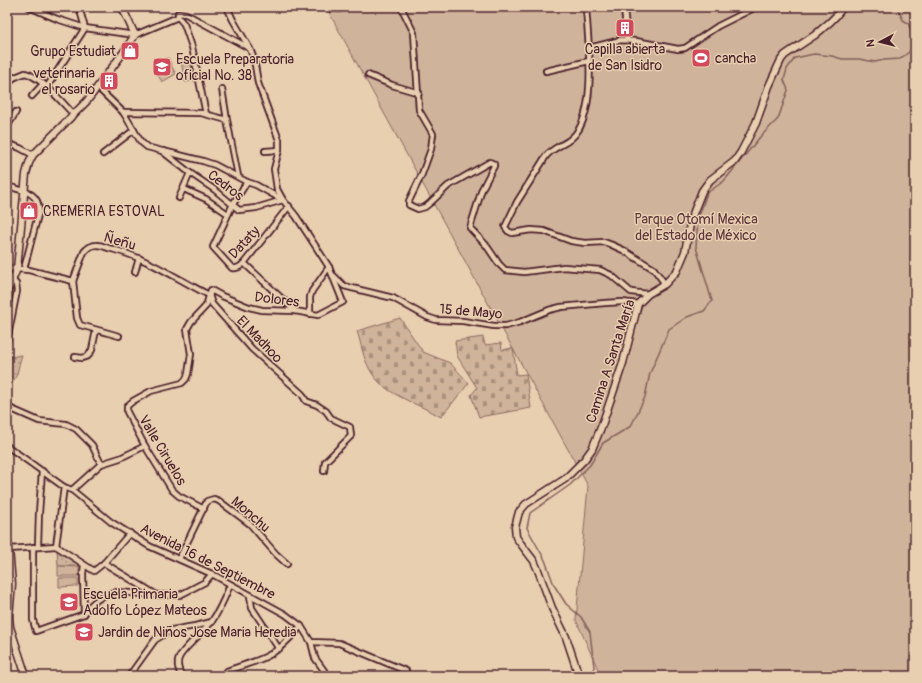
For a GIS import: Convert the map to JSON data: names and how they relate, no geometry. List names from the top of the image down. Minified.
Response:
{"streets":{"main road":["Camina A Santa María"],"street":["Cedros","Ñeñu","Dataty","Dolores","15 de Mayo","El Madhoo","Valle Ciruelos","Monchu","Avenida 16 de Septiembre"]},"crossings":[["Ñeñu","Dolores"],["Ñeñu","El Madhoo"],["Ñeñu","Valle Ciruelos"],["Dolores","15 de Mayo"],["Dolores","El Madhoo"],["Dolores","Valle Ciruelos"],["15 de Mayo","Camina A Santa María"],["El Madhoo","Valle Ciruelos"],["Valle Ciruelos","Monchu"]],"parks":["Parque Otomí Mexica del Estado de México"],"places":{"building":["Capilla abierta de San Isidro","veterinaria el rosario"],"shop":["Grupo Estudiat","CREMERIA ESTOVAL"],"sports":["cancha"],"school or university":["Escuela Preparatoria oficial No. 38","Escuela Primaria Adolfo López Mateos","Jardin de Niños Jose Maria Heredia"]},"north":"left"}
